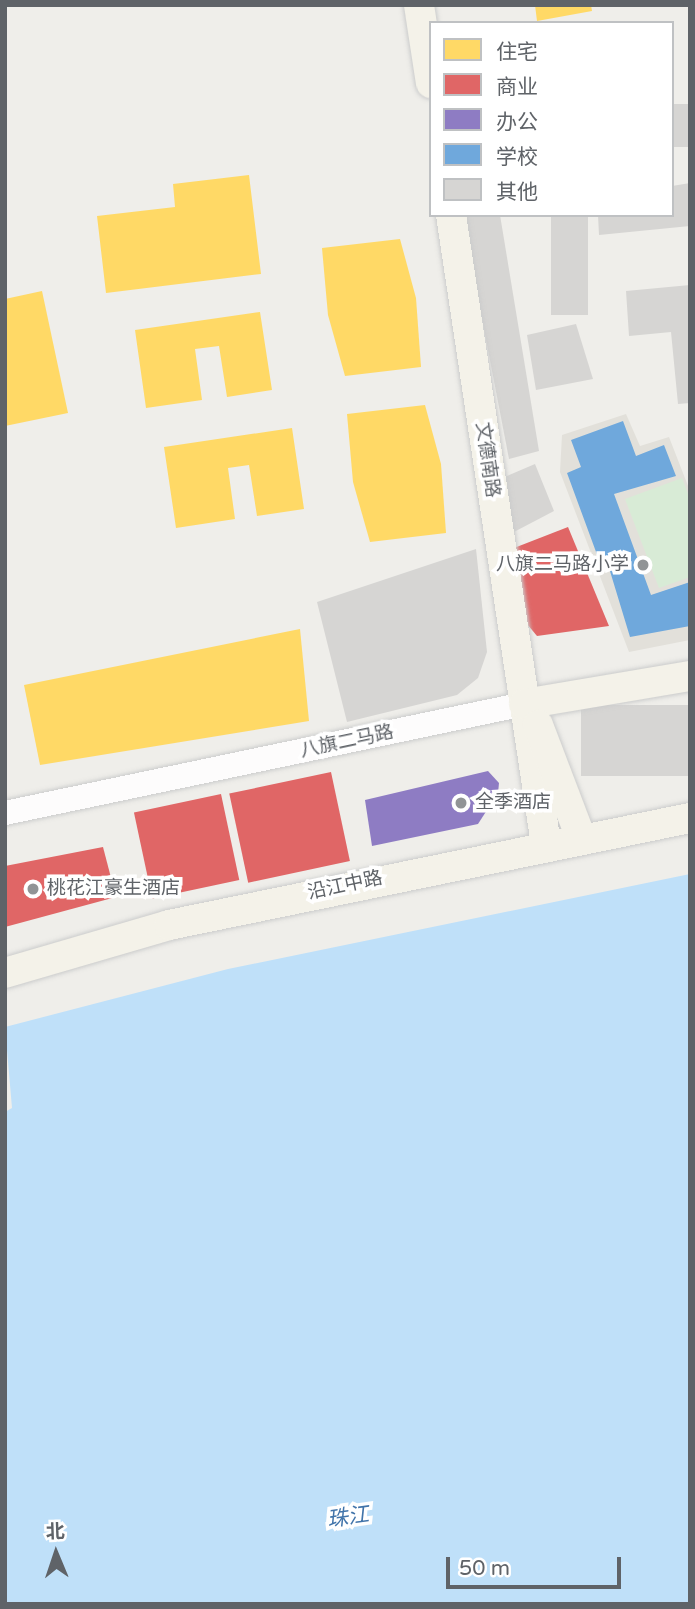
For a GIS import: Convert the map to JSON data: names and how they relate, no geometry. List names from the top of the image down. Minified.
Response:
{"streets":{"main road":["文德南路","八旗二马路","沿江中路"]},"crossings":[["文德南路","八旗二马路"],["文德南路","沿江中路"]],"water":["珠江"],"places":["八旗二马路小学","全季酒店","桃花江豪生酒店"],"legend":["住宅","商业","办公","学校","其他"],"scale_bar":"50 m","north":"top"}
